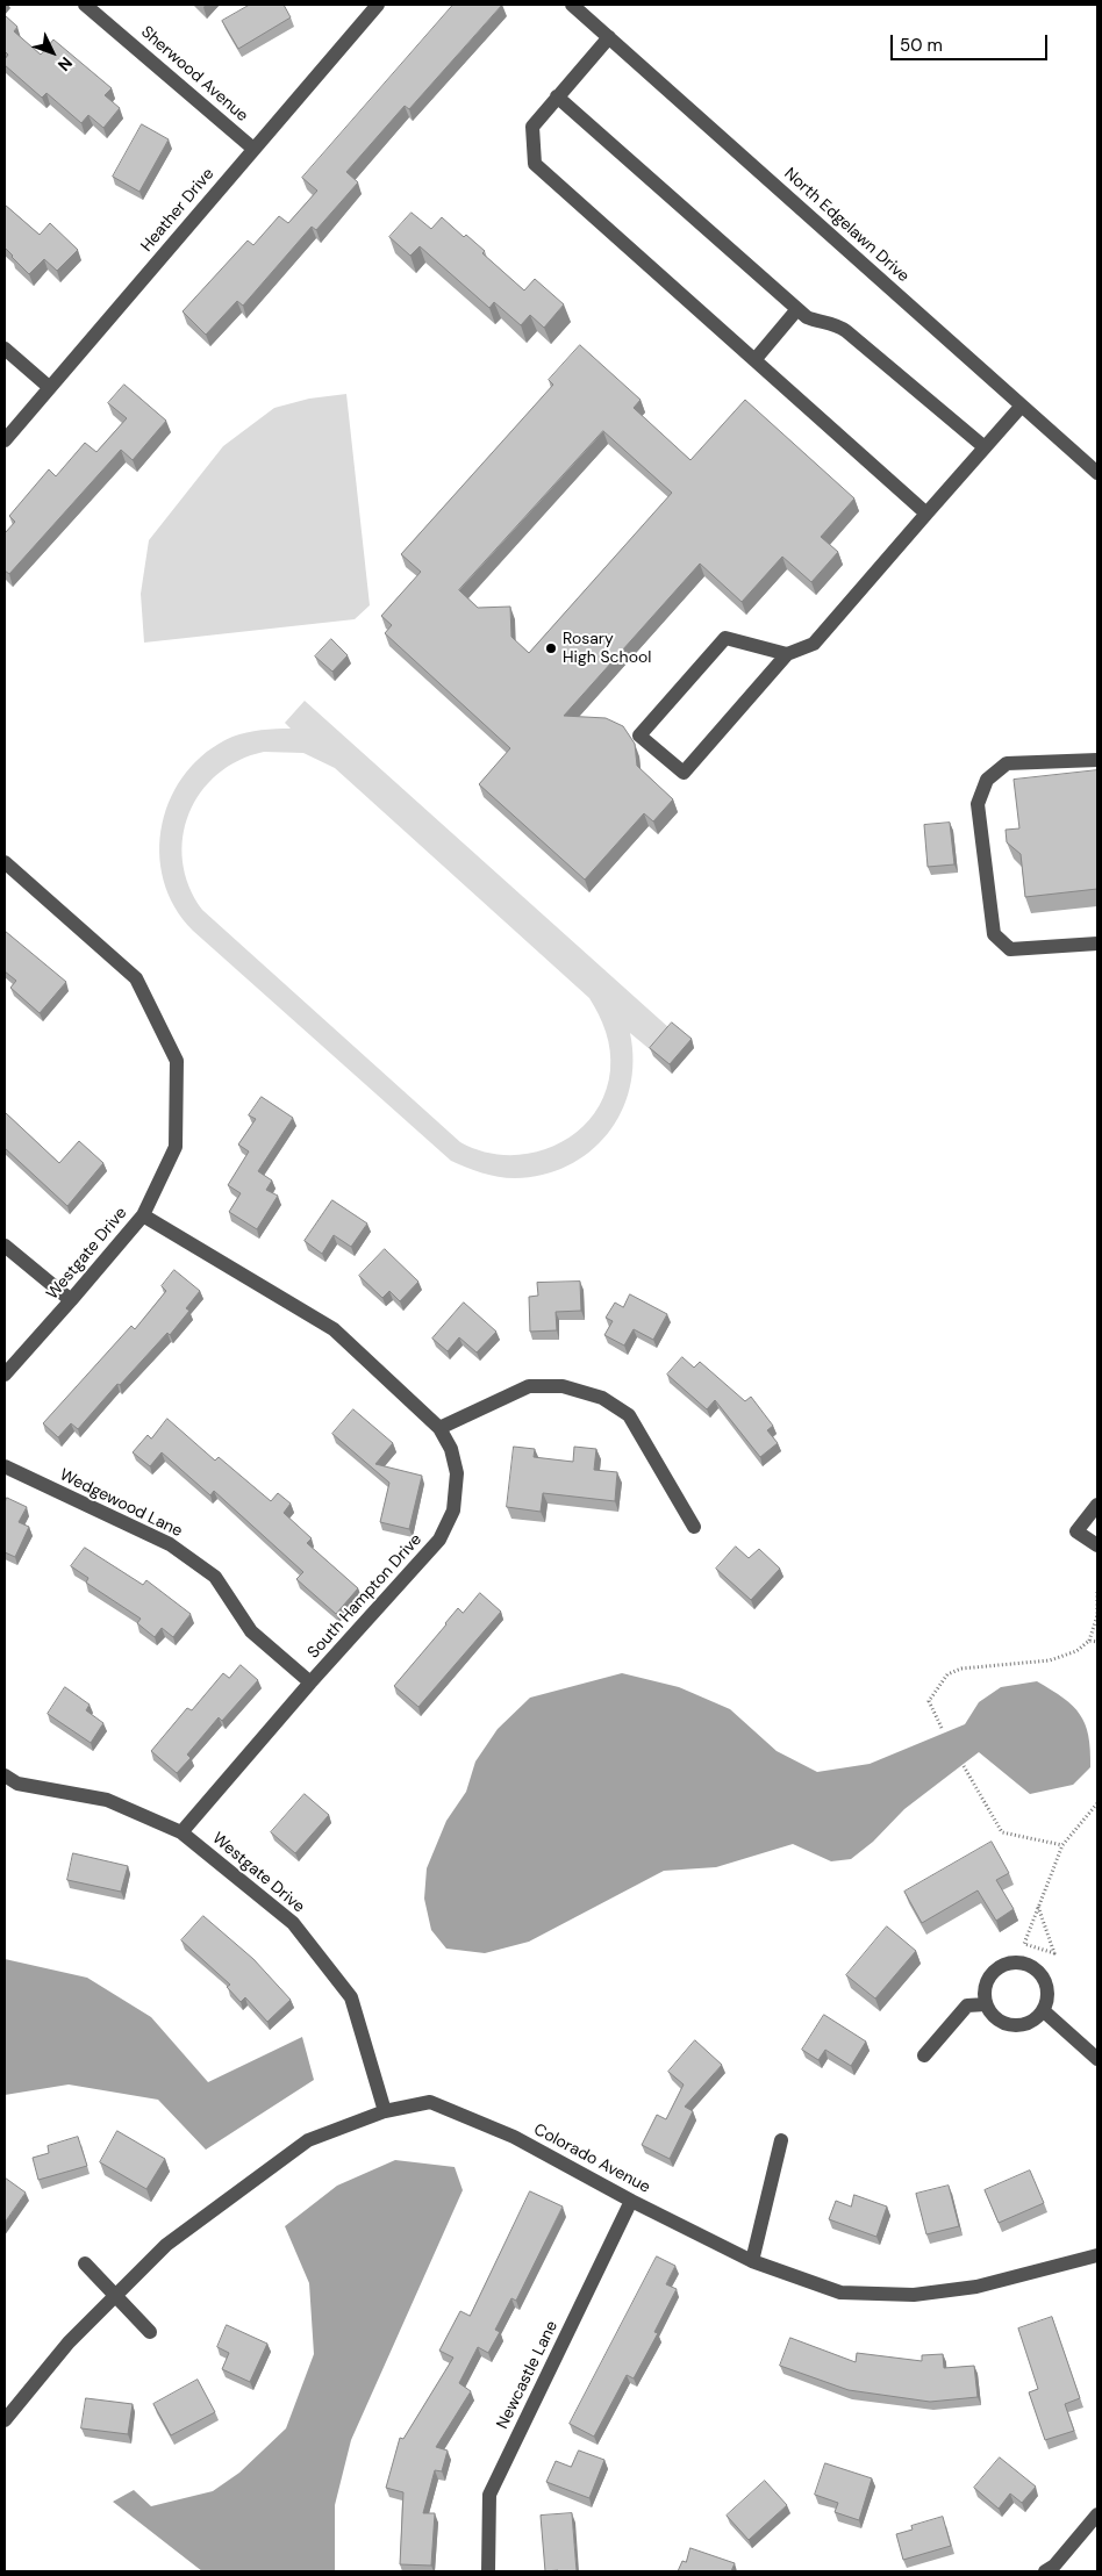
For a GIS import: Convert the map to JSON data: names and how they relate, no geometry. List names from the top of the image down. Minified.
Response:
{"streets":{"street":["Sherwood Avenue","Heather Drive","North Edgelawn Drive","Westgate Drive","Wedgewood Lane","South Hampton Drive","Colorado Avenue","Newcastle Lane"]},"crossings":[["Sherwood Avenue","Heather Drive"],["Westgate Drive","South Hampton Drive"],["Westgate Drive","Colorado Avenue"],["Wedgewood Lane","South Hampton Drive"],["Colorado Avenue","Newcastle Lane"]],"places":["Rosary High School"],"scale_bar":"50 m","north":"bottom right"}
